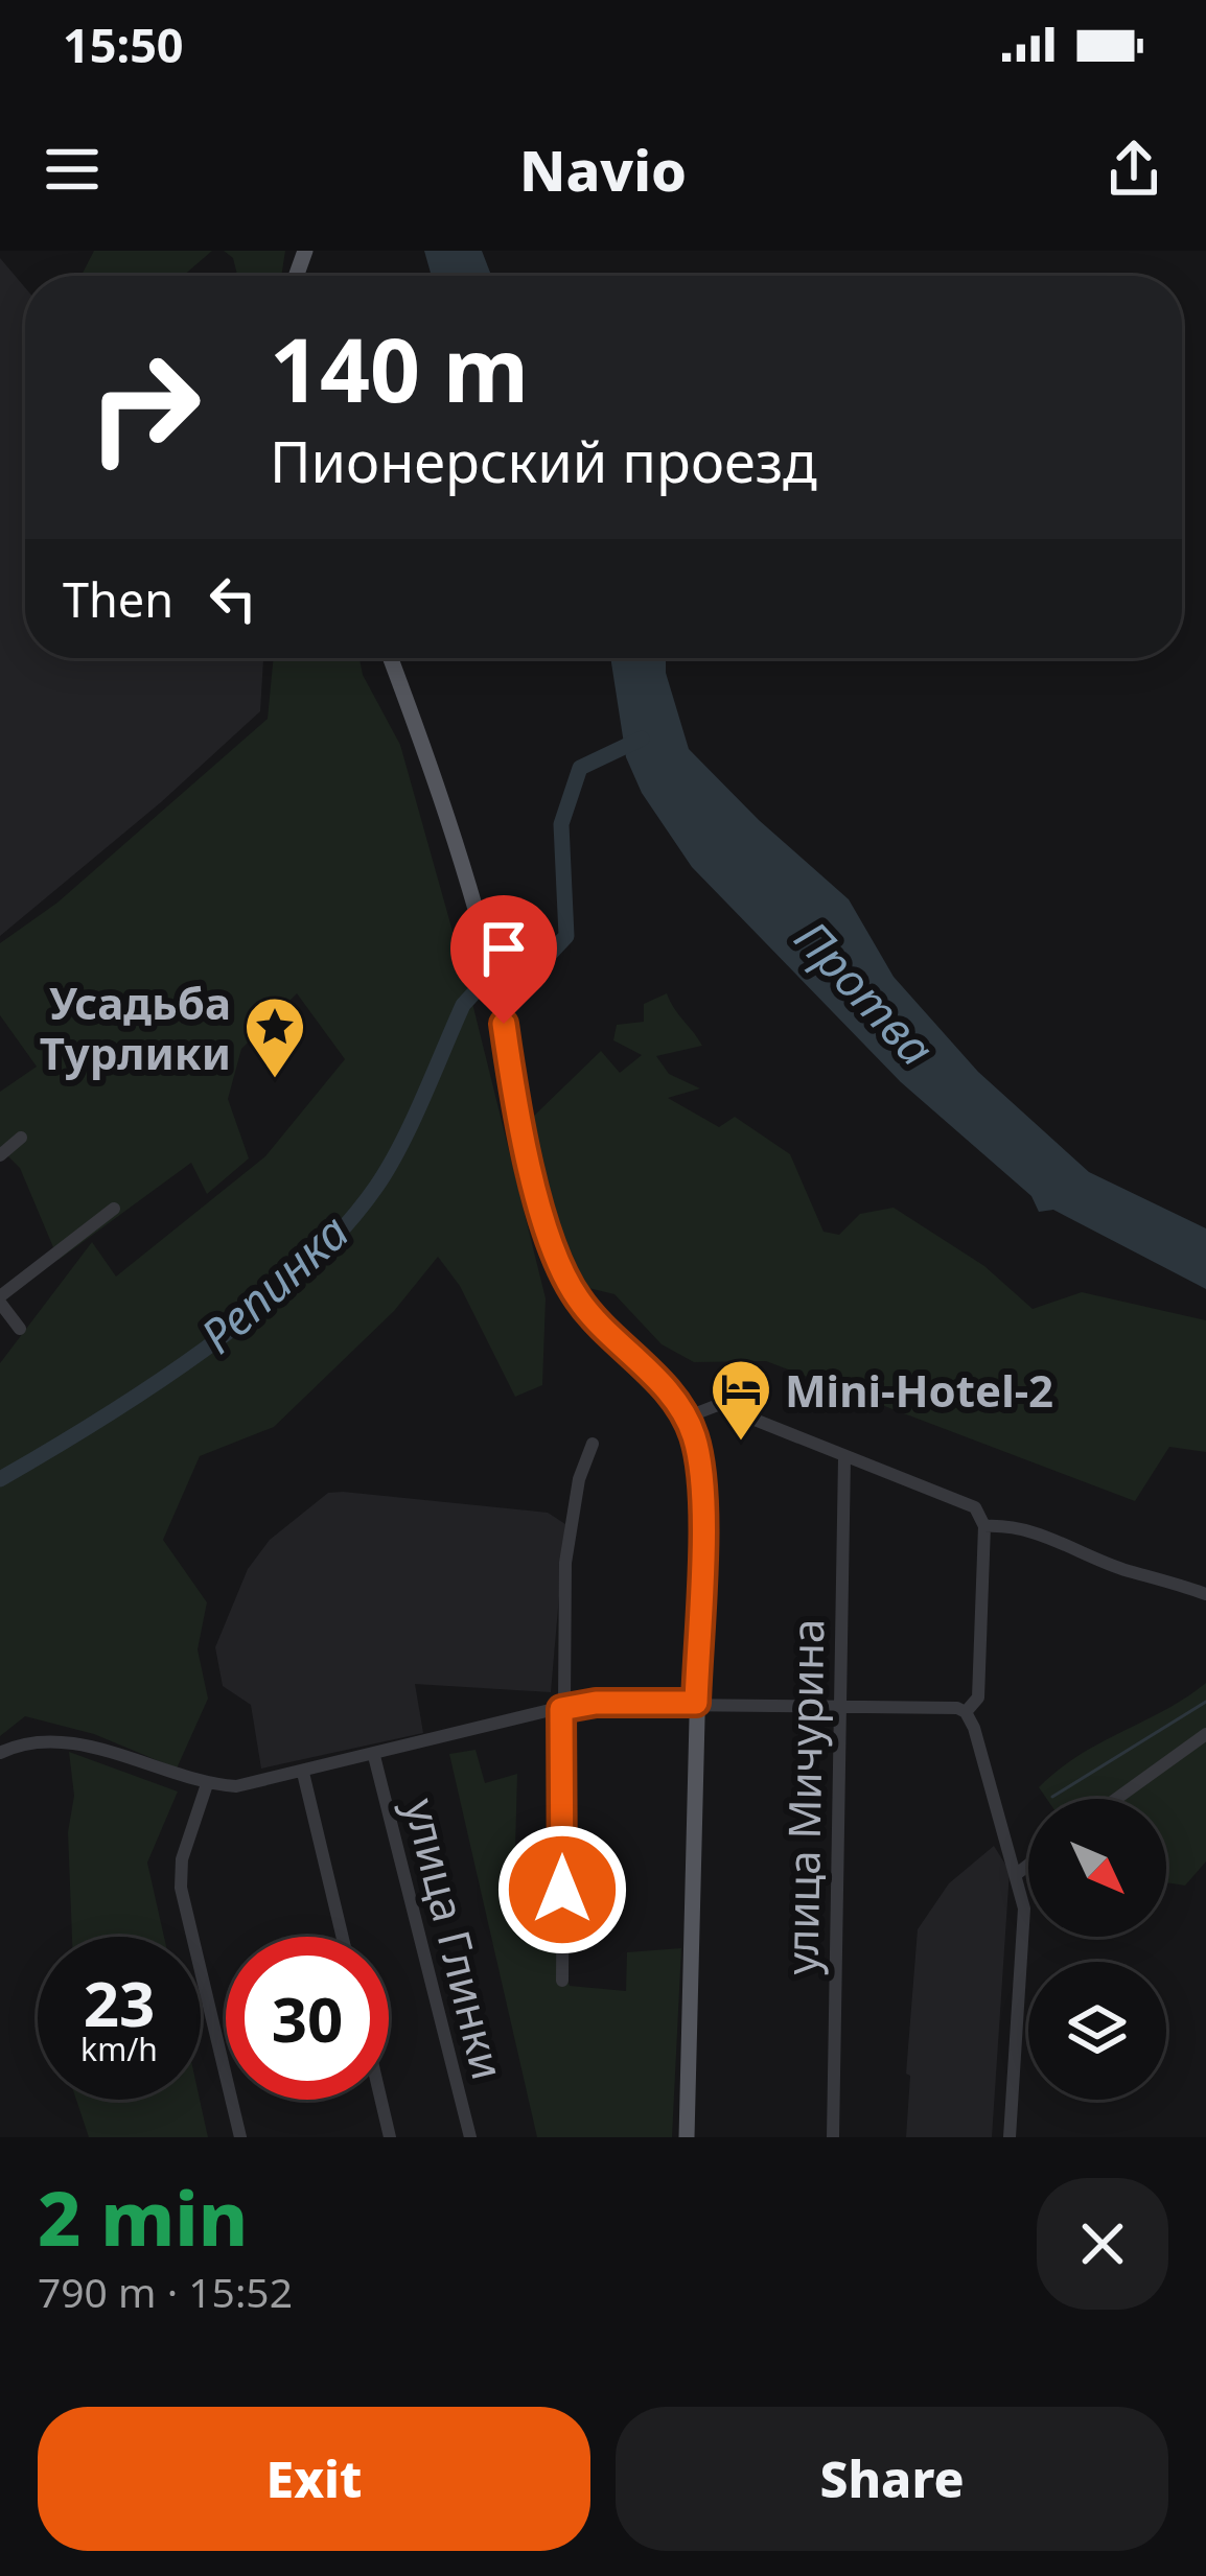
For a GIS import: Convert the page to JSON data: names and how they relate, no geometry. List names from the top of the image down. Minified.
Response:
{"streets":{"street":["улица Мичурина","улица Глинки"]},"water":["Протва","Репинка"],"places":{"place":["Усадьба Турлики"],"hotel":["Mini-Hotel-2"]},"north":"bottom right","page":{"status":"15:50","header":"Navio","turn":["140 m","Пионерский проезд"],"then":"Then","speed":"23 km/h","limit":"30","heading":["2 min","790 m · 15:52"],"buttons":["Exit","Share"]}}
